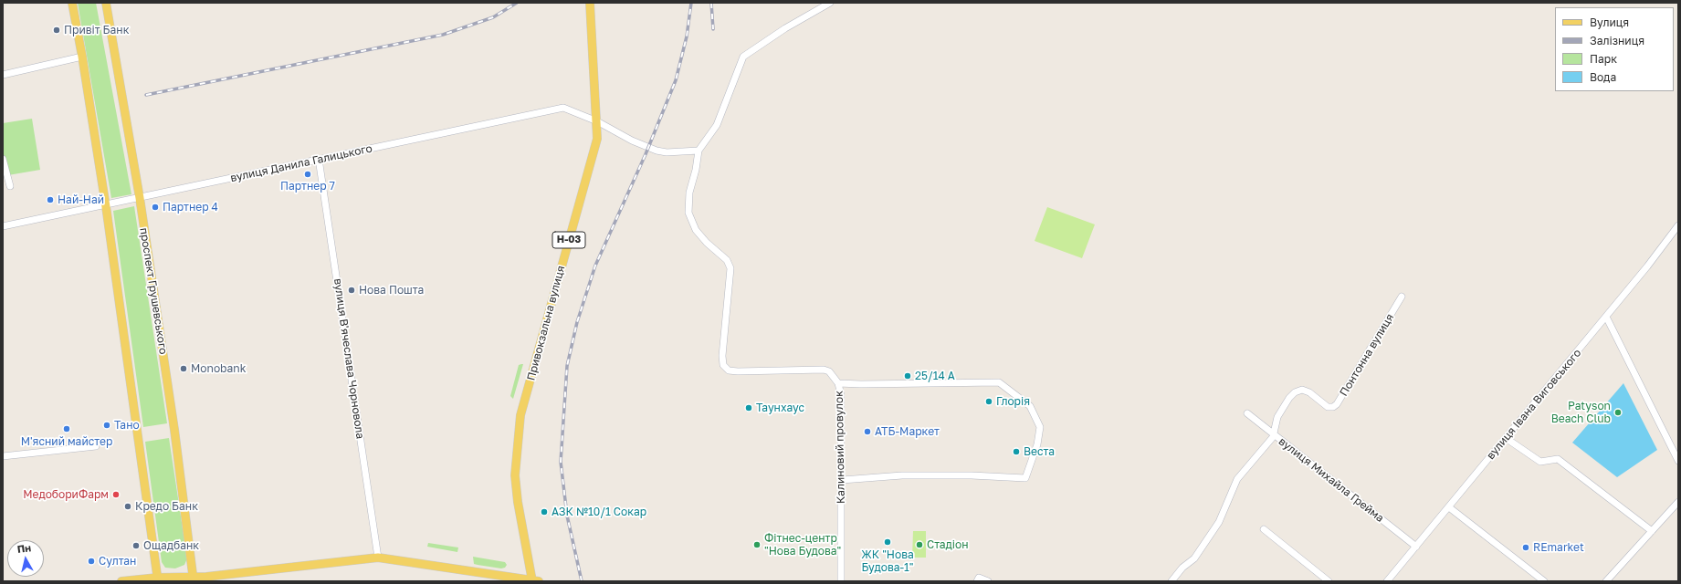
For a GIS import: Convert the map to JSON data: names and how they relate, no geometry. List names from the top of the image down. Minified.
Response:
{"streets":{"main road":["Н-03","проспект Грушевського","Привокзальна вулиця"],"street":["вулиця Данила Галицького","Понтонна вулиця","вулиця В'ячеслава Чорновола","вулиця Івана Виговського","Калиновий провулок","вулиця Михайла Грейма"]},"crossings":[["вулиця Данила Галицького","проспект Грушевського"],["вулиця Данила Галицького","Привокзальна вулиця"],["вулиця Данила Галицького","вулиця В'ячеслава Чорновола"],["вулиця Данила Галицького","Калиновий провулок"],["Понтонна вулиця","вулиця Михайла Грейма"],["вулиця Івана Виговського","вулиця Михайла Грейма"]],"places":["Привіт Банк","Партнер 7","Най-Най","Партнер 4","Нова Пошта","Monobank","25/14 А","Глорія","Таунхаус","Patyson Beach Club","Тано","М'ясний майстер","АТБ-Маркет","Веста","МедобориФарм","Кредо Банк","АЗК №10/1 Сокар","ЖК \"Нова Будова-1\"","Фітнес-центр \"Нова Будова\"","Стадіон","Ощадбанк","REmarket","Султан"],"legend":["Вулиця","Залізниця","Парк","Вода"],"north":"top"}
